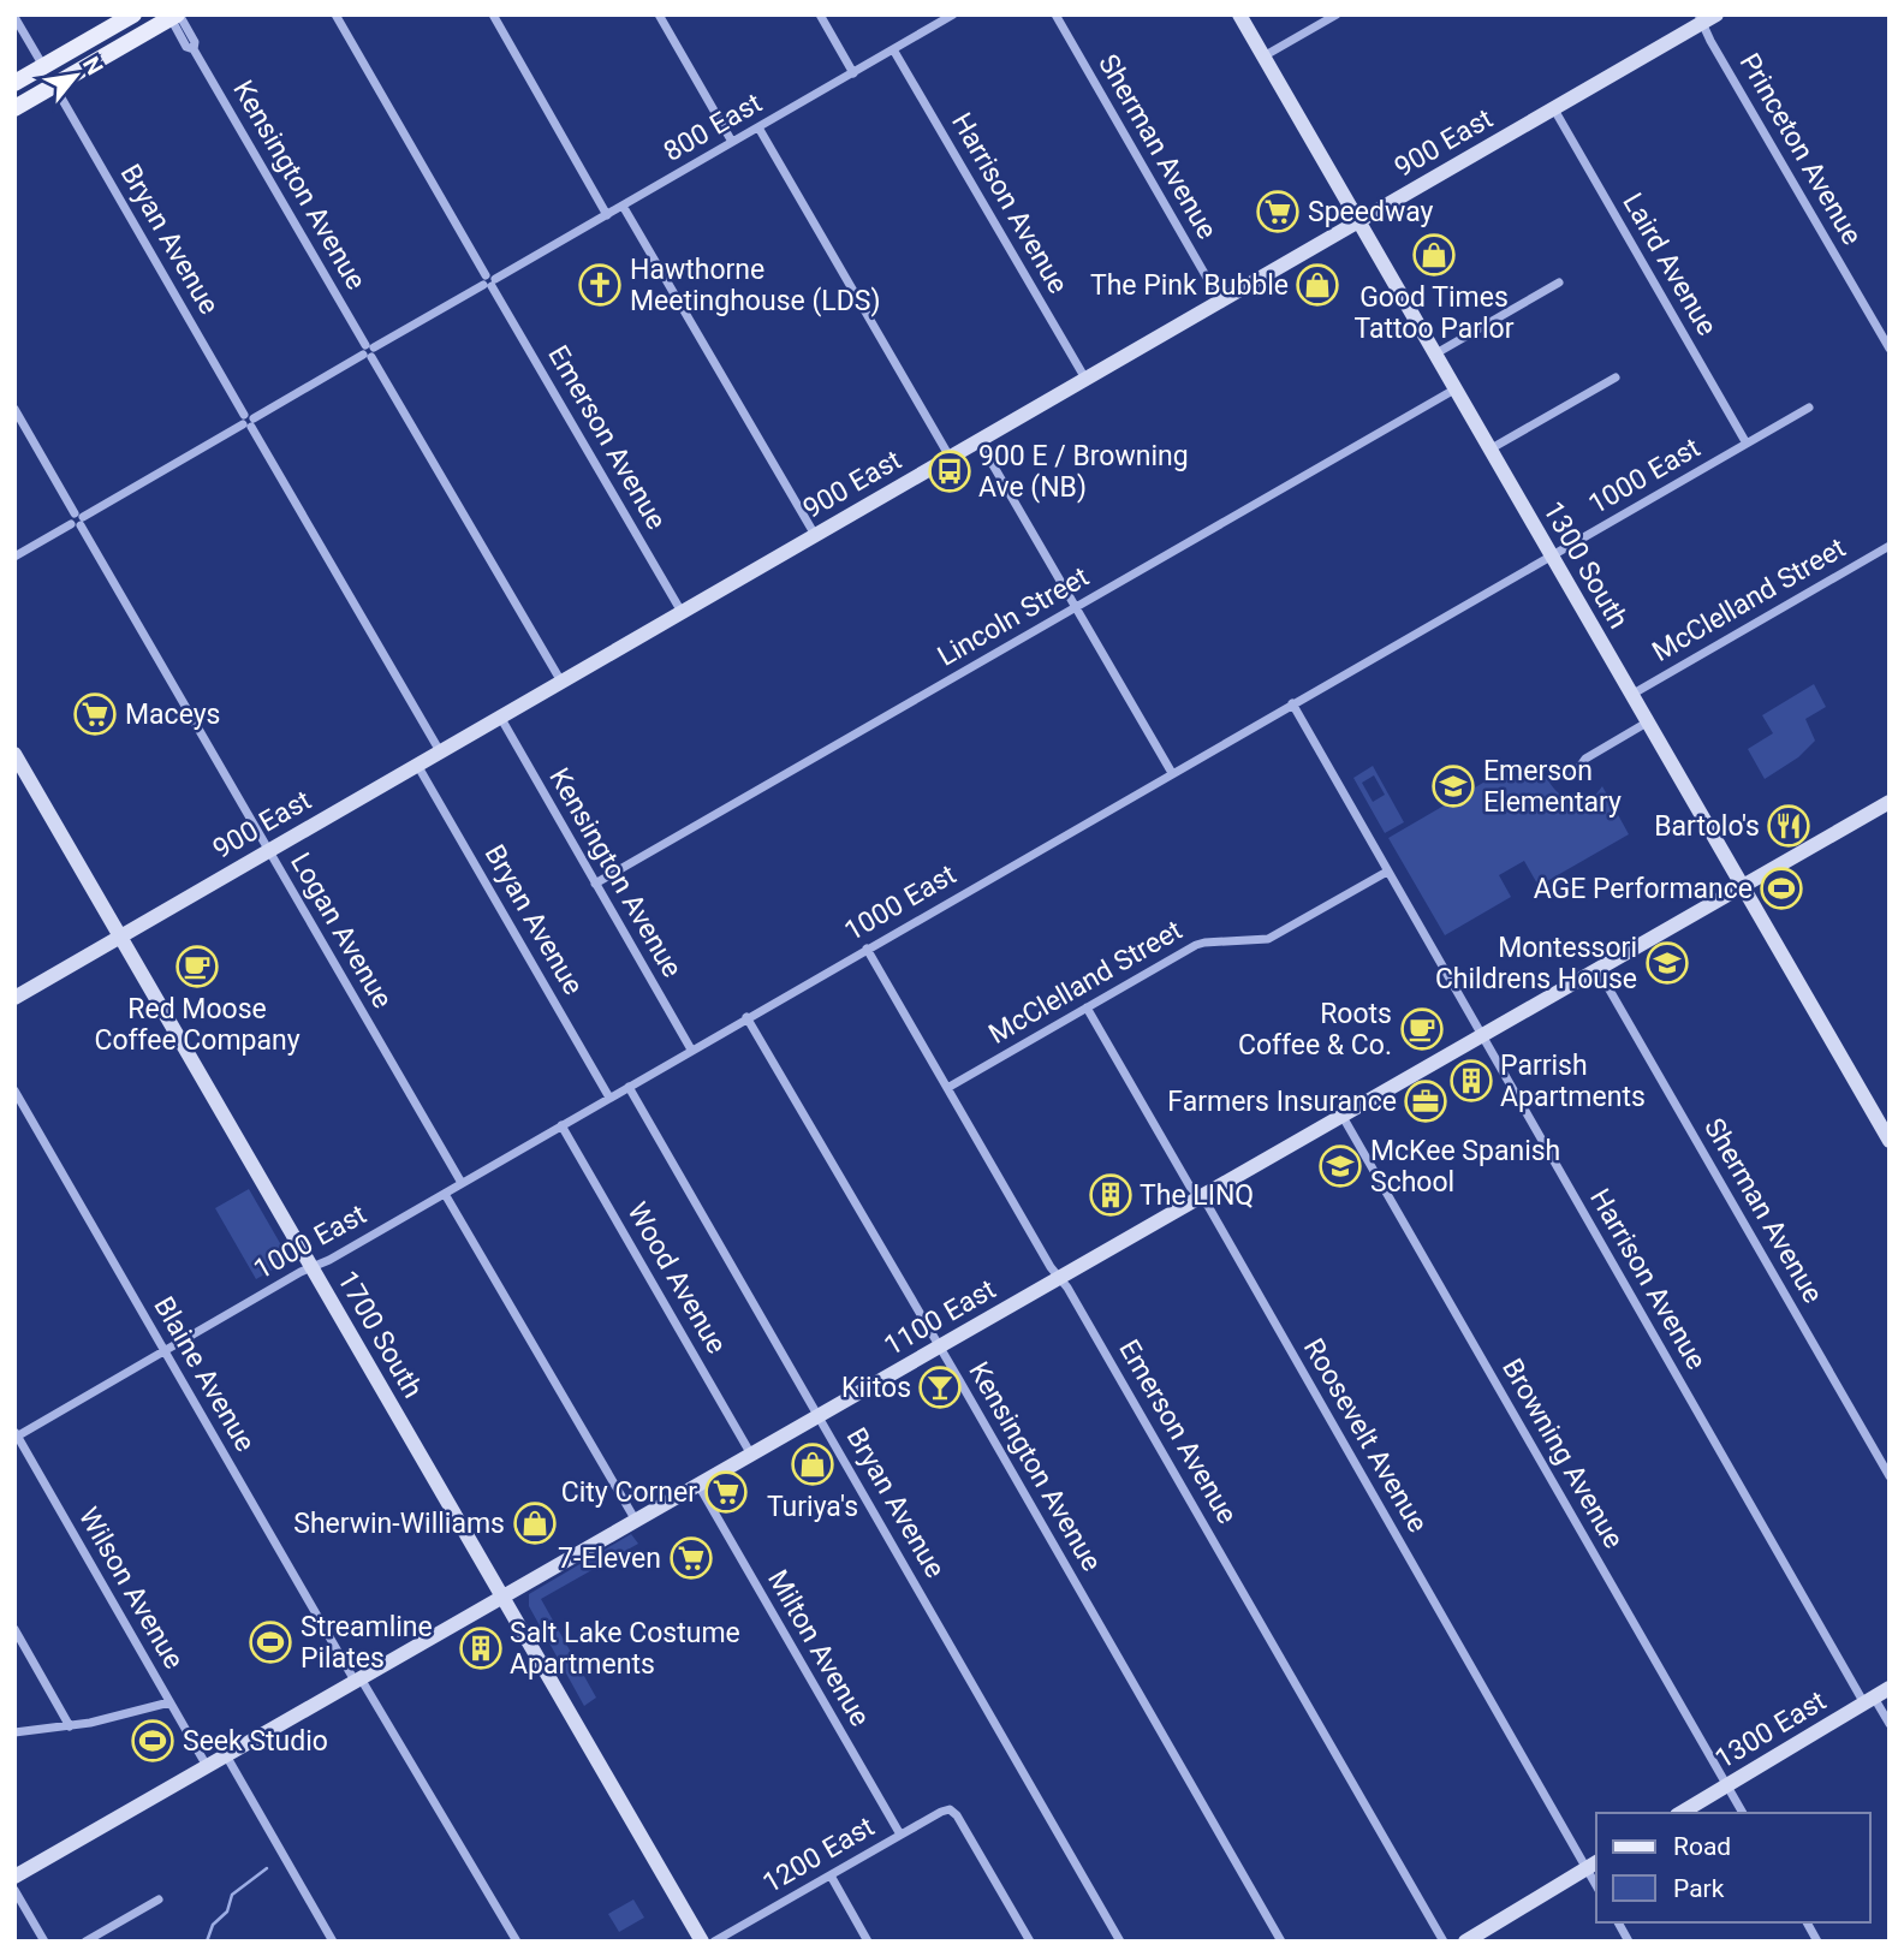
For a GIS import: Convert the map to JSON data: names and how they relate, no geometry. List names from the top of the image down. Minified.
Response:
{"streets":{"street":["800 East","900 East","Sherman Avenue","Princeton Avenue","Kensington Avenue","Harrison Avenue","Bryan Avenue","Laird Avenue","Emerson Avenue","1000 East","1300 South","McClelland Street","Lincoln Street","Logan Avenue","Wood Avenue","1100 East","1700 South","Blaine Avenue","Roosevelt Avenue","Browning Avenue","Wilson Avenue","Milton Avenue","1300 East","1200 East"]},"crossings":[["800 East","Kensington Avenue"],["800 East","Harrison Avenue"],["800 East","Bryan Avenue"],["800 East","Emerson Avenue"],["800 East","Logan Avenue"],["900 East","Sherman Avenue"],["900 East","Princeton Avenue"],["900 East","Kensington Avenue"],["900 East","Harrison Avenue"],["900 East","Bryan Avenue"],["900 East","Laird Avenue"],["900 East","Emerson Avenue"],["900 East","1300 South"],["900 East","Logan Avenue"],["900 East","1700 South"],["Sherman Avenue","1100 East"],["Kensington Avenue","1000 East"],["Kensington Avenue","Lincoln Street"],["Kensington Avenue","1100 East"],["Harrison Avenue","1000 East"],["Harrison Avenue","McClelland Street"],["Harrison Avenue","1100 East"],["Harrison Avenue","1300 East"],["Bryan Avenue","1000 East"],["Bryan Avenue","1100 East"],["Laird Avenue","1000 East"],["Emerson Avenue","1000 East"],["Emerson Avenue","McClelland Street"],["Emerson Avenue","1100 East"],["1000 East","1300 South"],["1000 East","Logan Avenue"],["1000 East","Wood Avenue"],["1000 East","1700 South"],["1000 East","Blaine Avenue"],["1000 East","Wilson Avenue"],["1300 South","McClelland Street"],["1300 South","Lincoln Street"],["1300 South","1100 East"],["McClelland Street","Roosevelt Avenue"],["Wood Avenue","1100 East"],["1100 East","1700 South"],["1100 East","Blaine Avenue"],["1100 East","Roosevelt Avenue"],["1100 East","Browning Avenue"],["1100 East","Wilson Avenue"],["1100 East","Milton Avenue"],["Browning Avenue","1300 East"],["Milton Avenue","1200 East"]],"places":{"supermarket":["Speedway","Maceys","City Corner","7-Eleven"],"shop":["Good Times Tattoo Parlor","The Pink Bubble","Turiya's","Sherwin-Williams"],"church":["Hawthorne Meetinghouse (LDS)"],"bus stop":["900 E / Browning Ave (NB)"],"school or university":["Emerson Elementary","Montessori Childrens House","McKee Spanish School"],"restaurant":["Bartolo's"],"sports":["AGE Performance","Streamline Pilates","Seek Studio"],"cafe":["Red Moose Coffee Company","Roots Coffee & Co."],"building":["Parrish Apartments","The LINQ","Salt Lake Costume Apartments"],"office":["Farmers Insurance"],"bar":["Kiitos"]},"legend":["Road","Park"],"north":"top right"}
